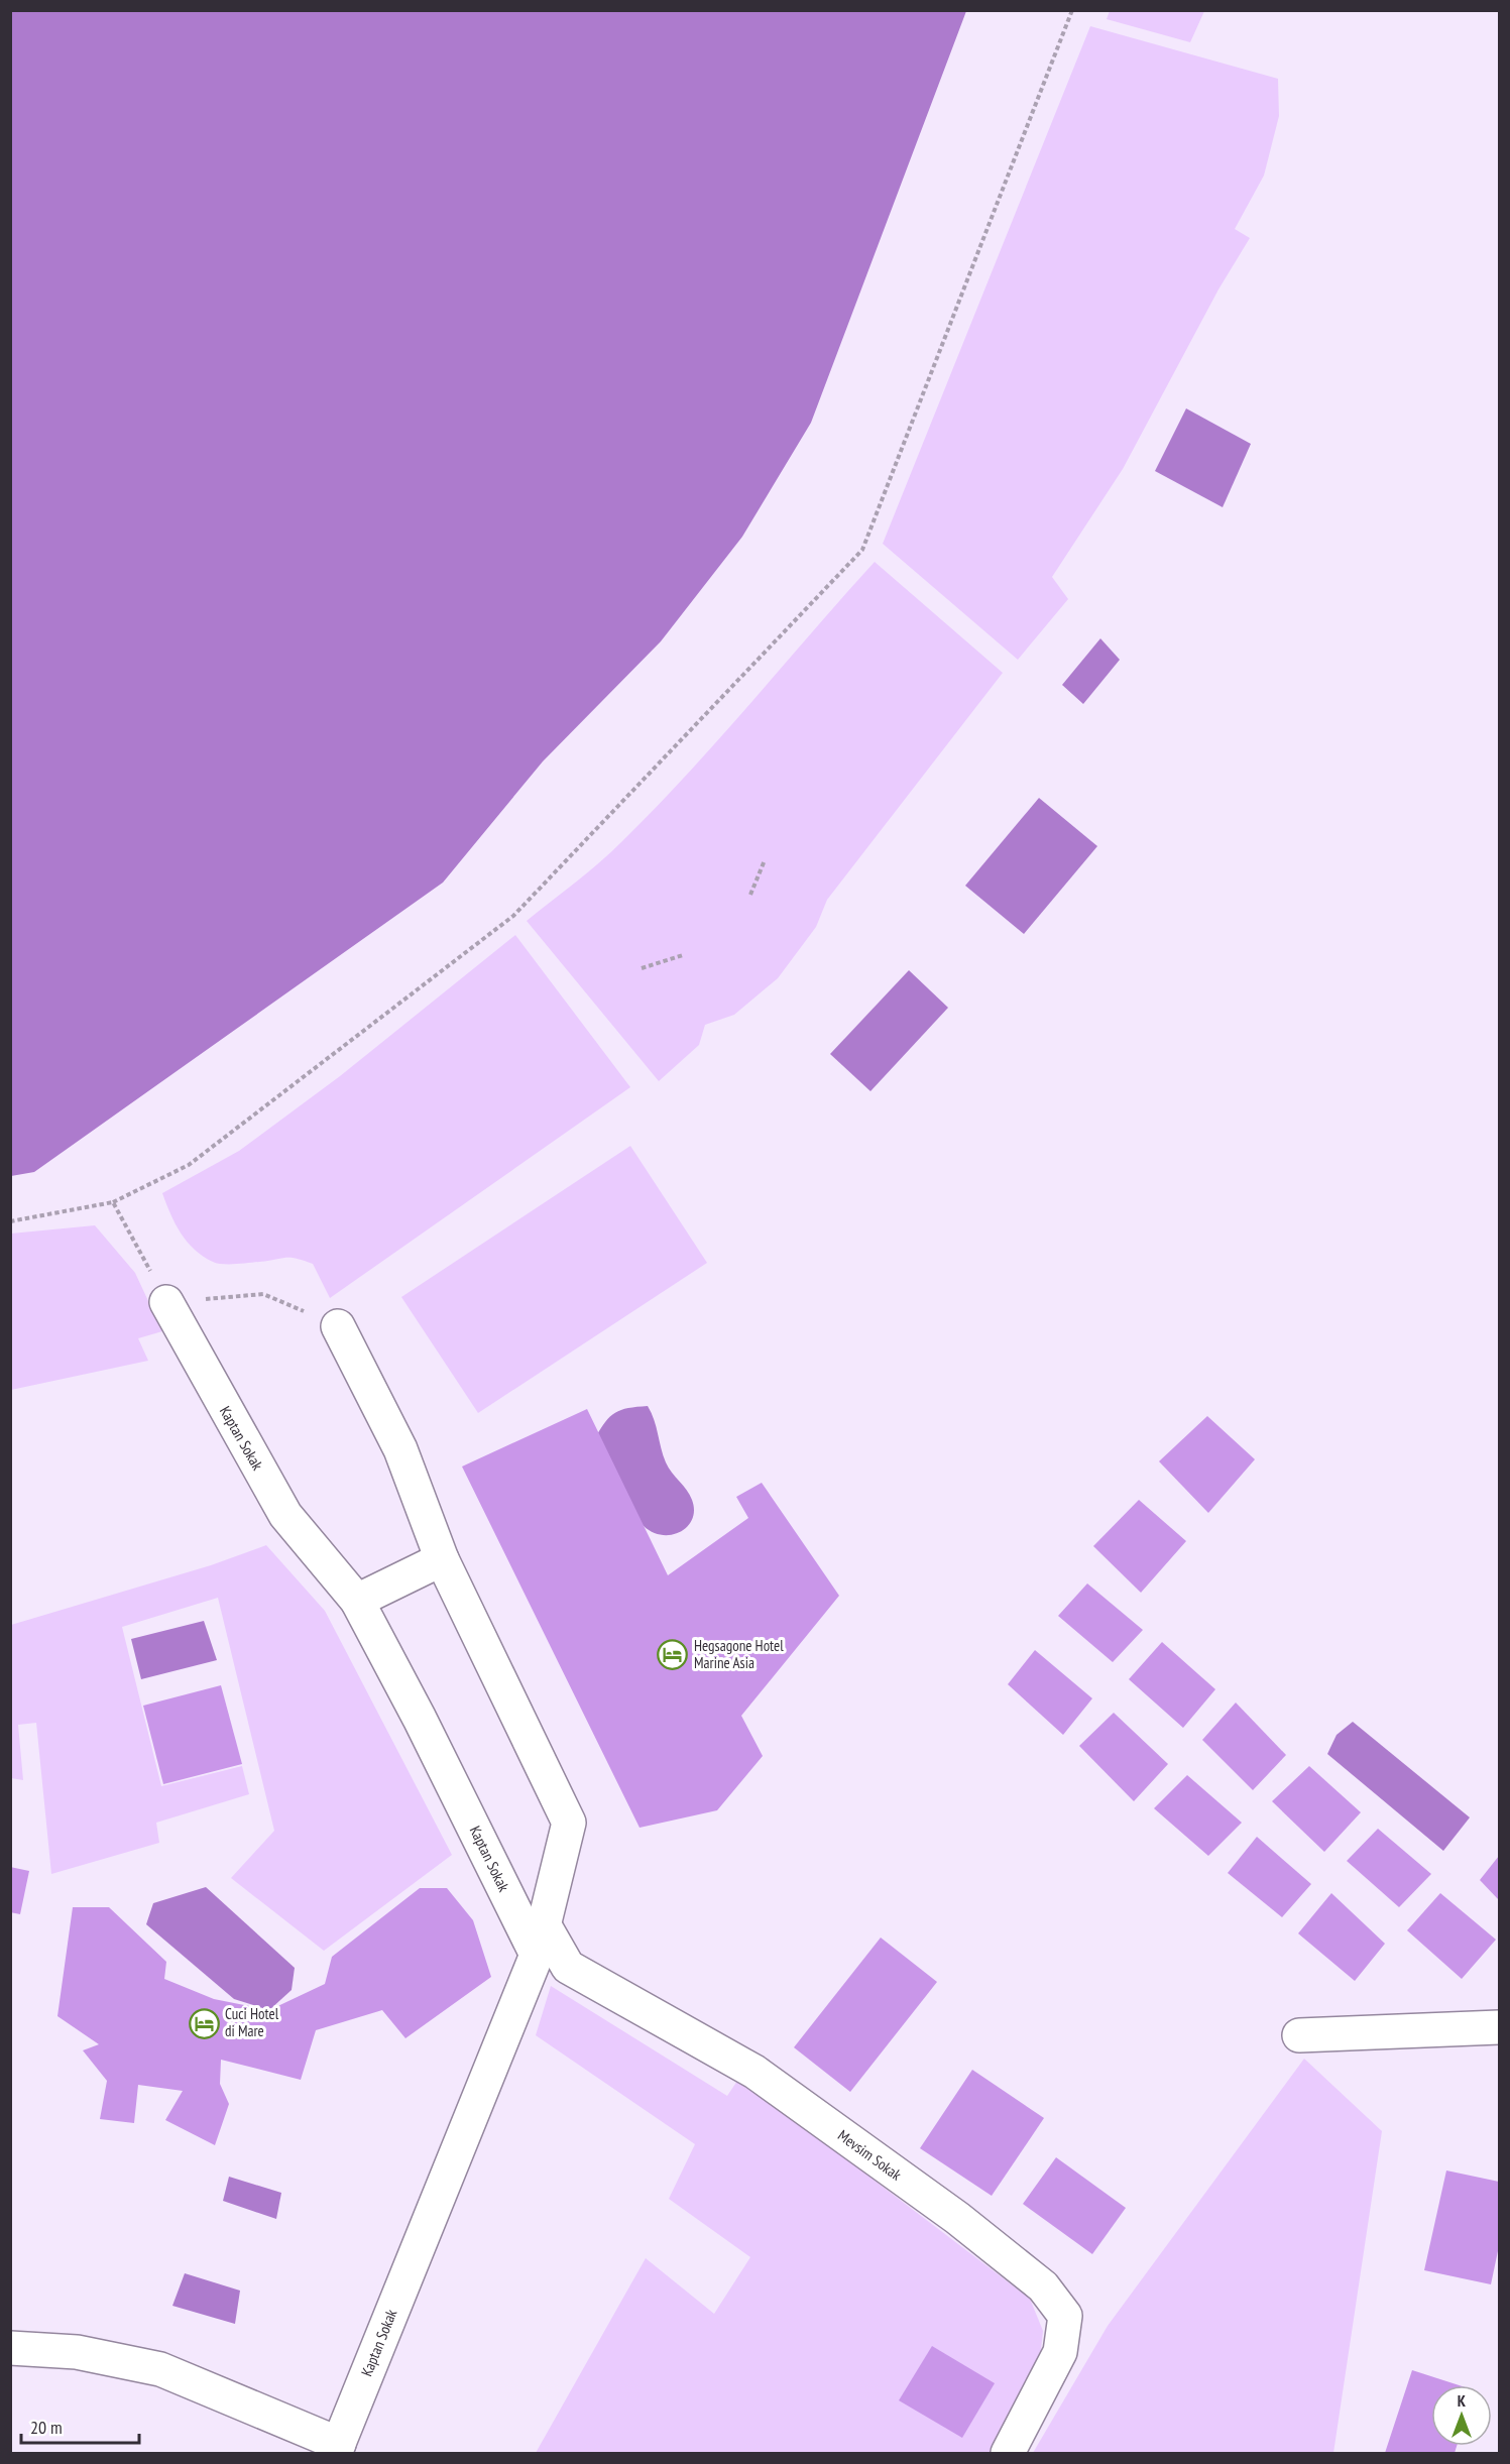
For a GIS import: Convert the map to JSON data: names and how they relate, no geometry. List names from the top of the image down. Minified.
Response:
{"streets":{"street":["Kaptan Sokak","Mevsim Sokak"]},"crossings":[["Kaptan Sokak","Mevsim Sokak"]],"places":{"hotel":["Hegsagone Hotel Marine Asia","Cuci Hotel di Mare"]},"scale_bar":"20 m","north":"top"}
